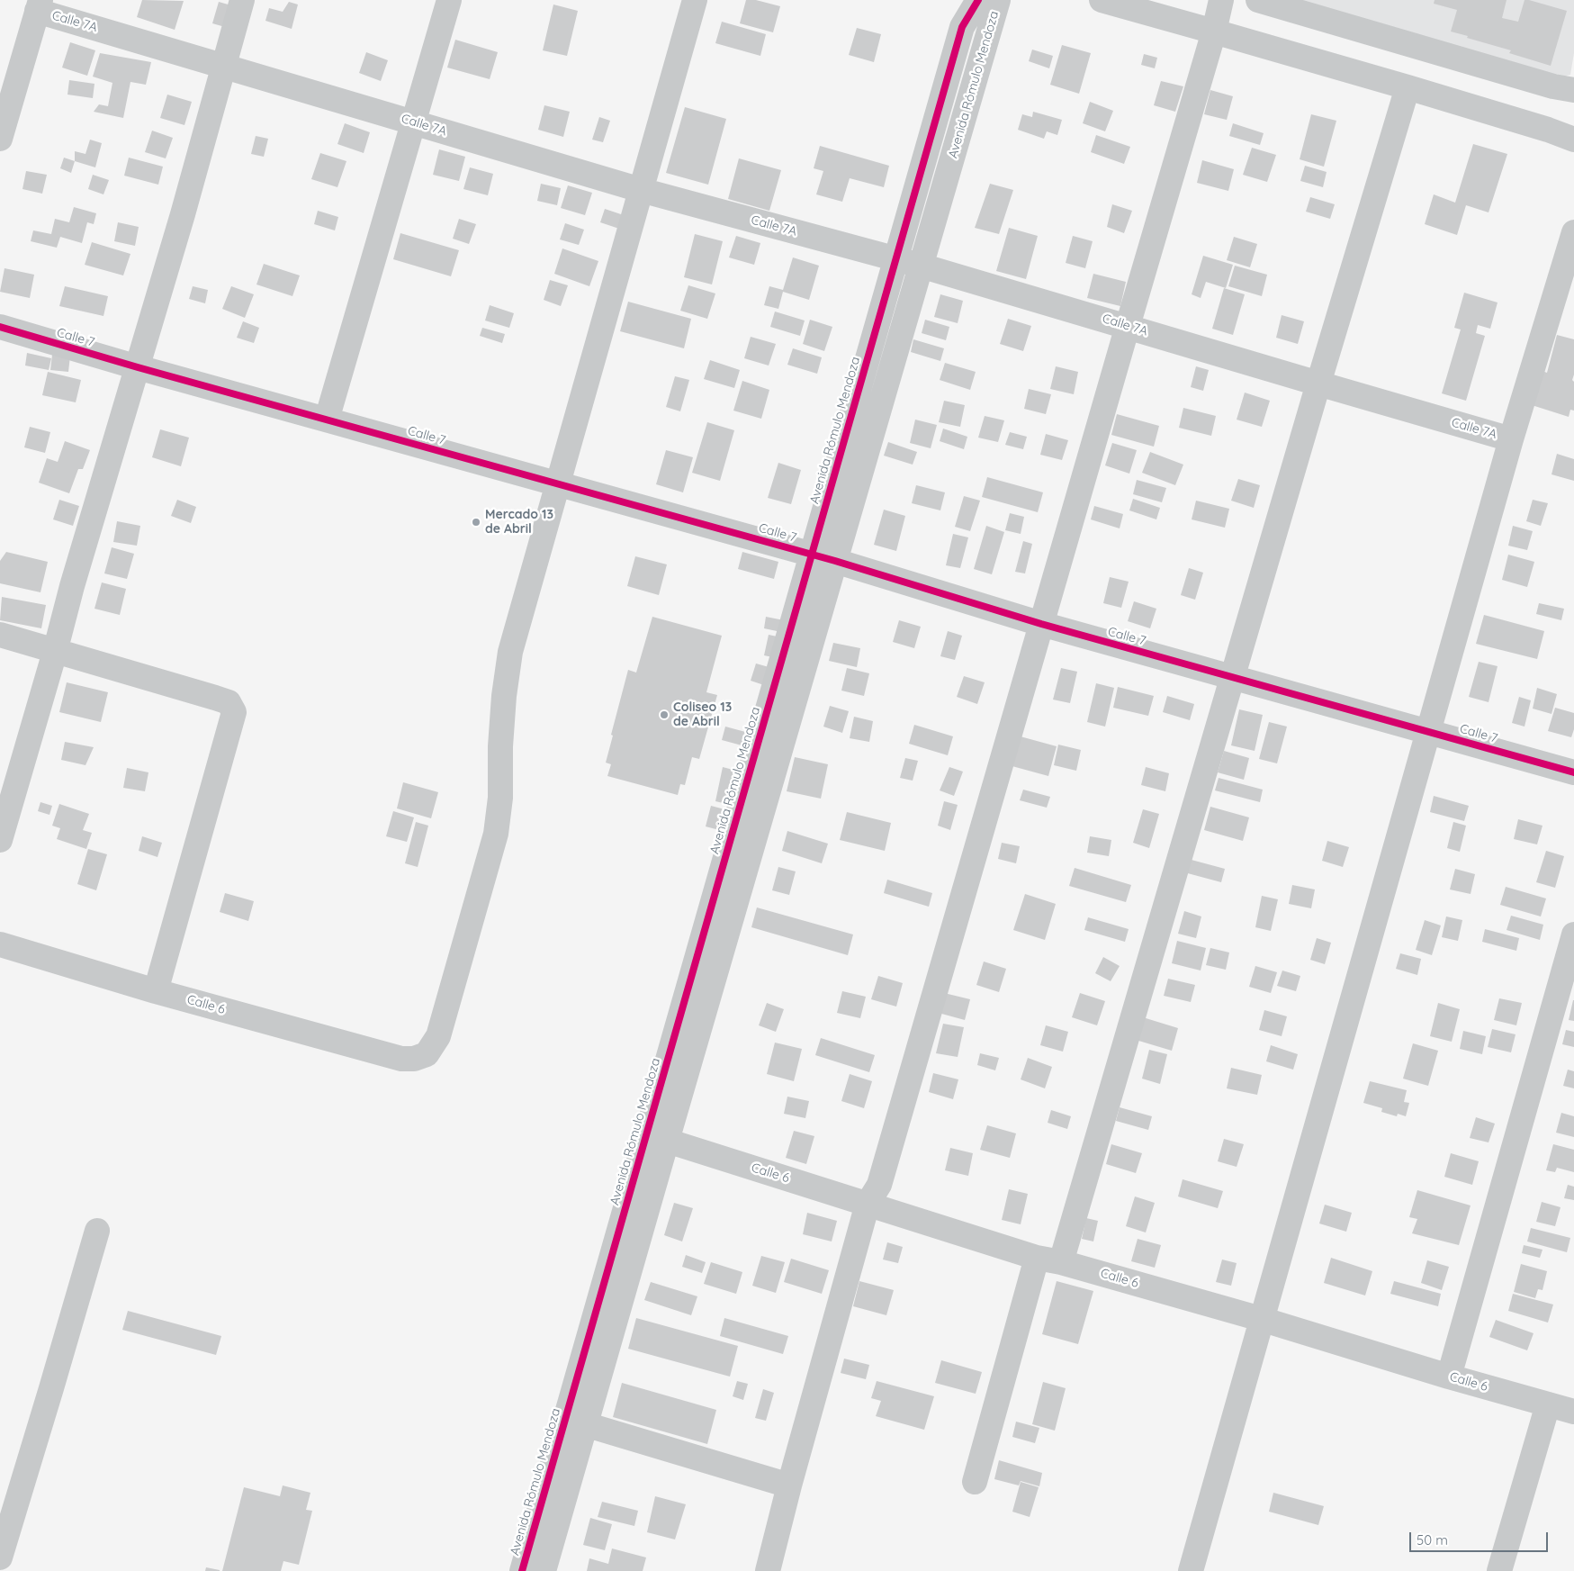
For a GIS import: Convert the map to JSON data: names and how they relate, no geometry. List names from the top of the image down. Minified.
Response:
{"streets":{"street":["Calle 7A","Avenida Rómulo Mendoza","Calle 7","Calle 6"]},"crossings":[["Calle 7A","Avenida Rómulo Mendoza"],["Avenida Rómulo Mendoza","Calle 7"],["Avenida Rómulo Mendoza","Calle 6"],["Calle 7","Calle 6"]],"places":["Mercado 13 de Abril","Coliseo 13 de Abril"],"scale_bar":"50 m"}
